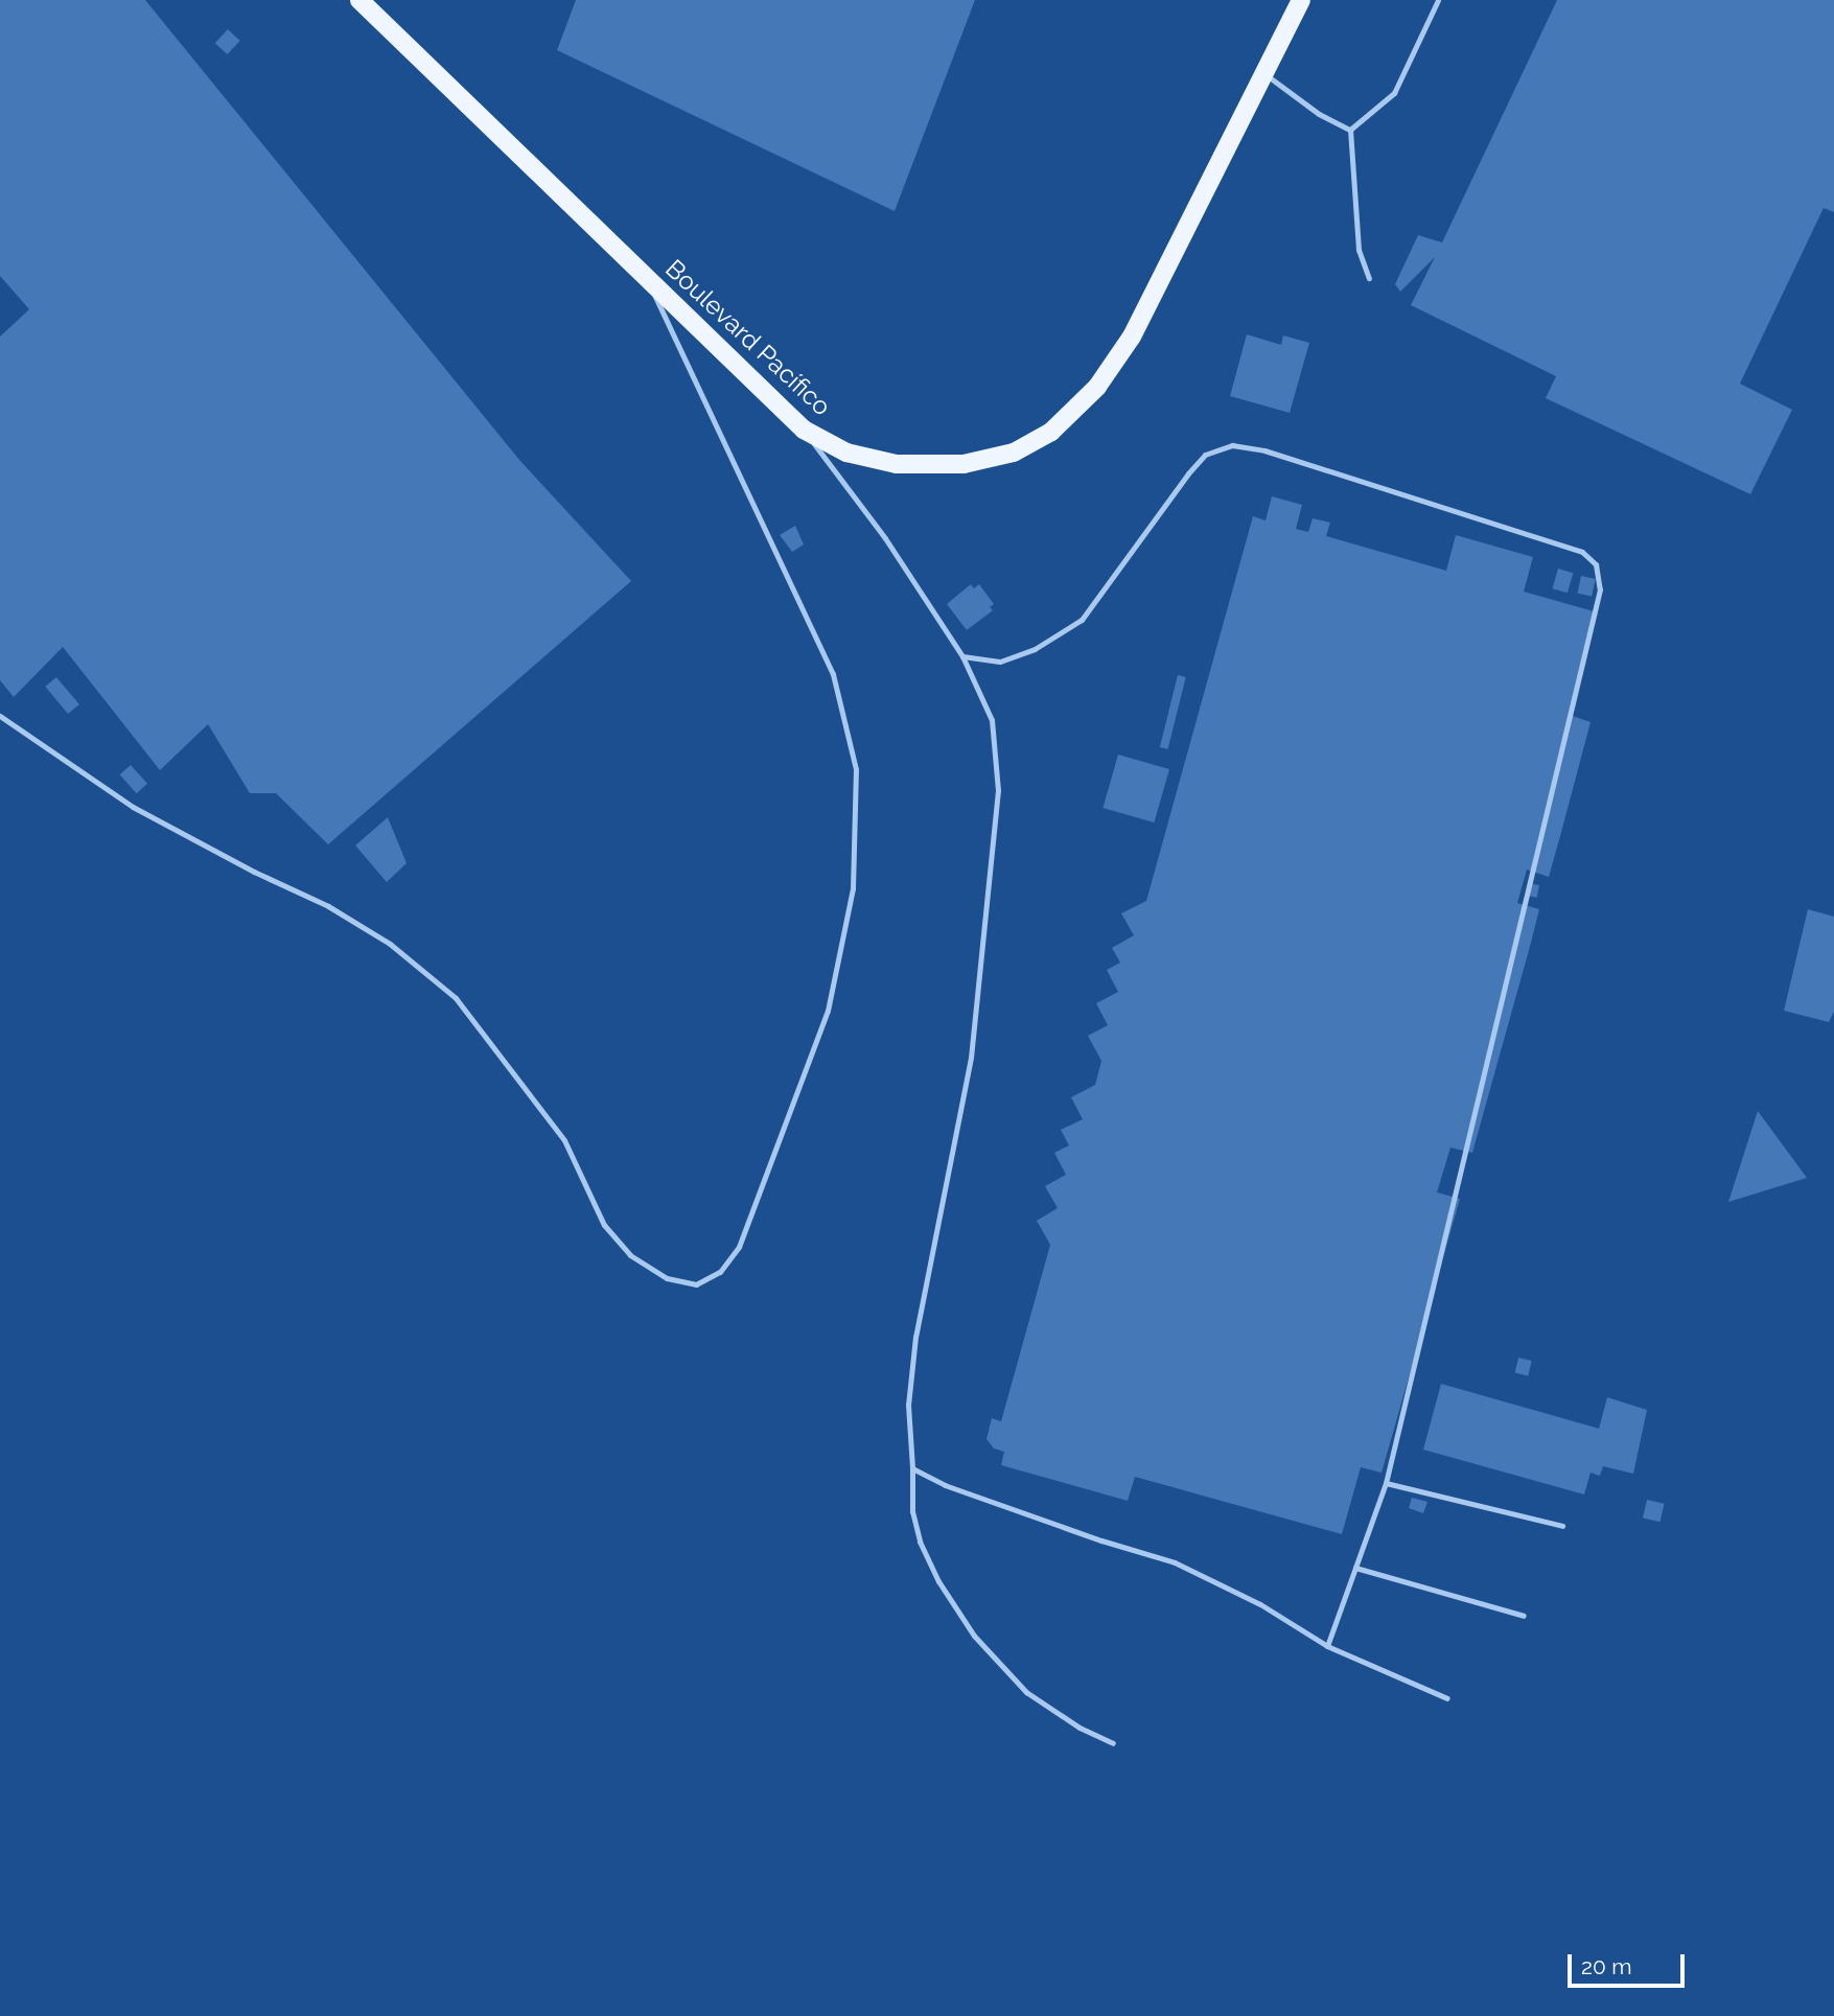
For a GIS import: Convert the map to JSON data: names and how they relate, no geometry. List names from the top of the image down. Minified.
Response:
{"streets":{"main road":["Boulevard Pacífico"]},"scale_bar":"20 m"}
